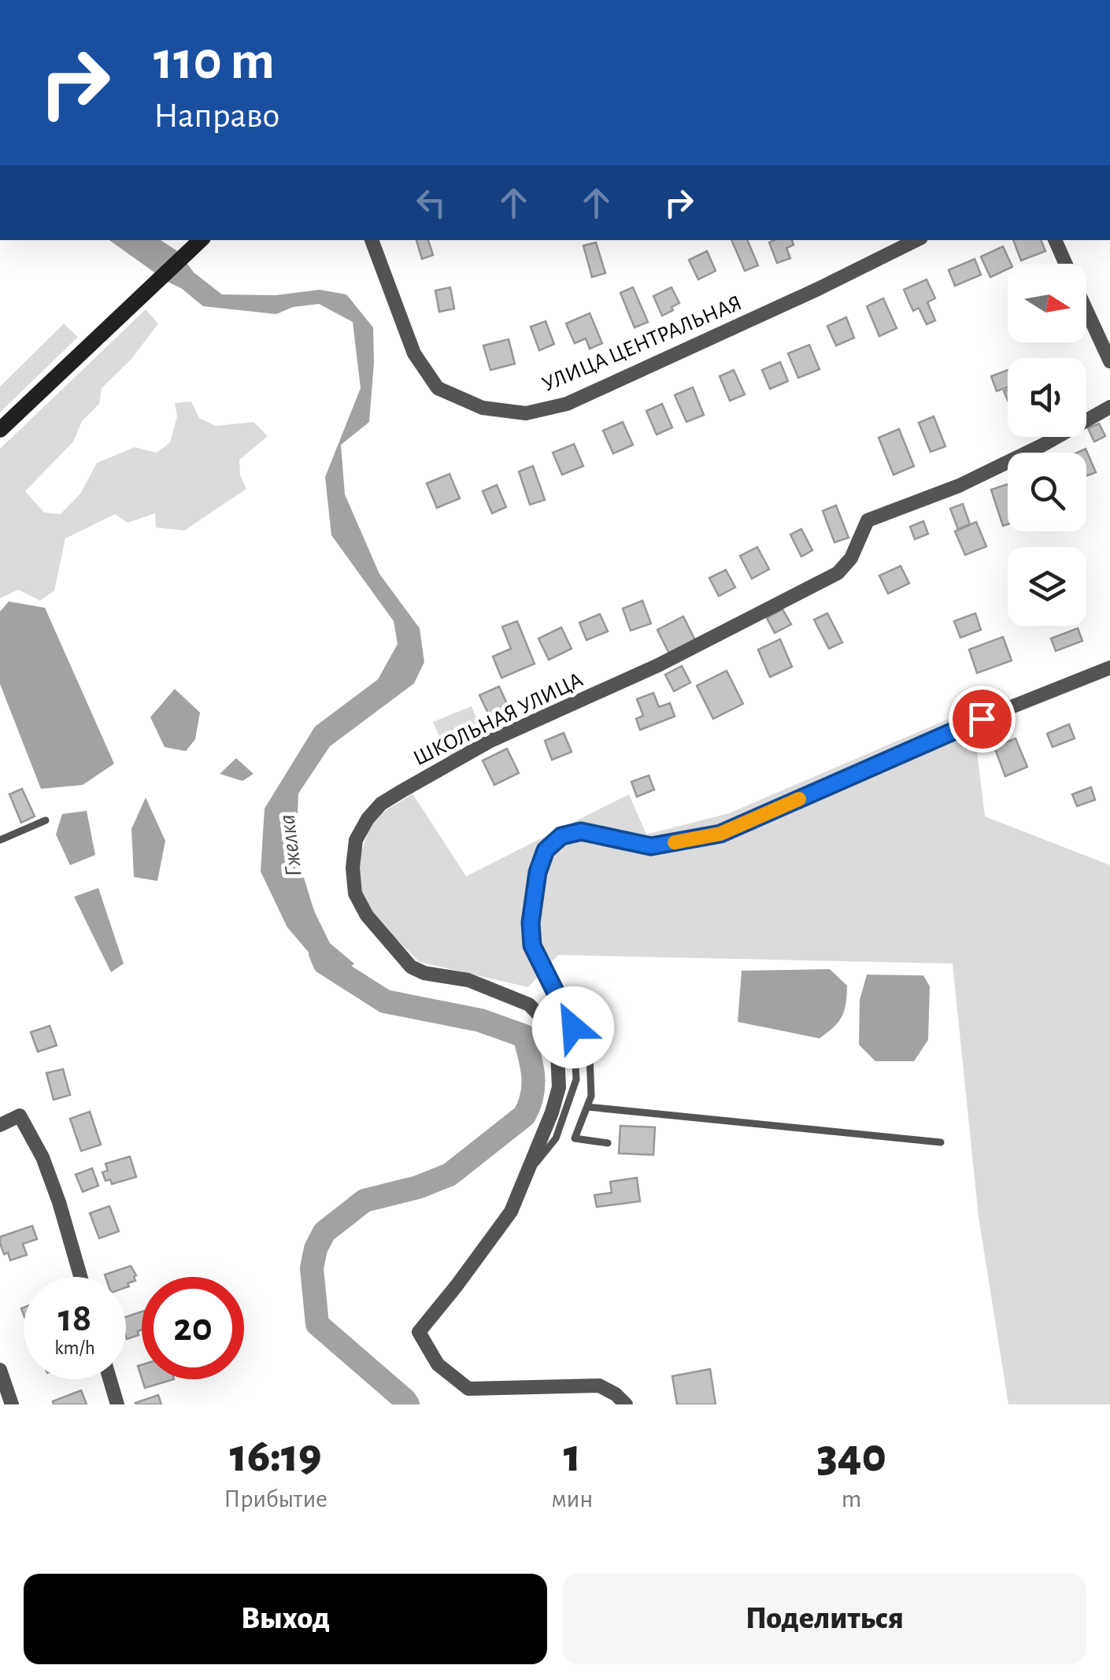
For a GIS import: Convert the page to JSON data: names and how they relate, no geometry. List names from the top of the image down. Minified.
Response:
{"streets":{"street":["УЛИЦА ЦЕНТРАЛЬНАЯ","ШКОЛЬНАЯ УЛИЦА"]},"water":["Гжелка"],"north":"right","page":{"turn":["110 m","Направо"],"speed":"18 km/h","limit":"20","eta":["16:19","Прибытие","1","мин","340","m"],"buttons":["Выход","Поделиться"]}}
